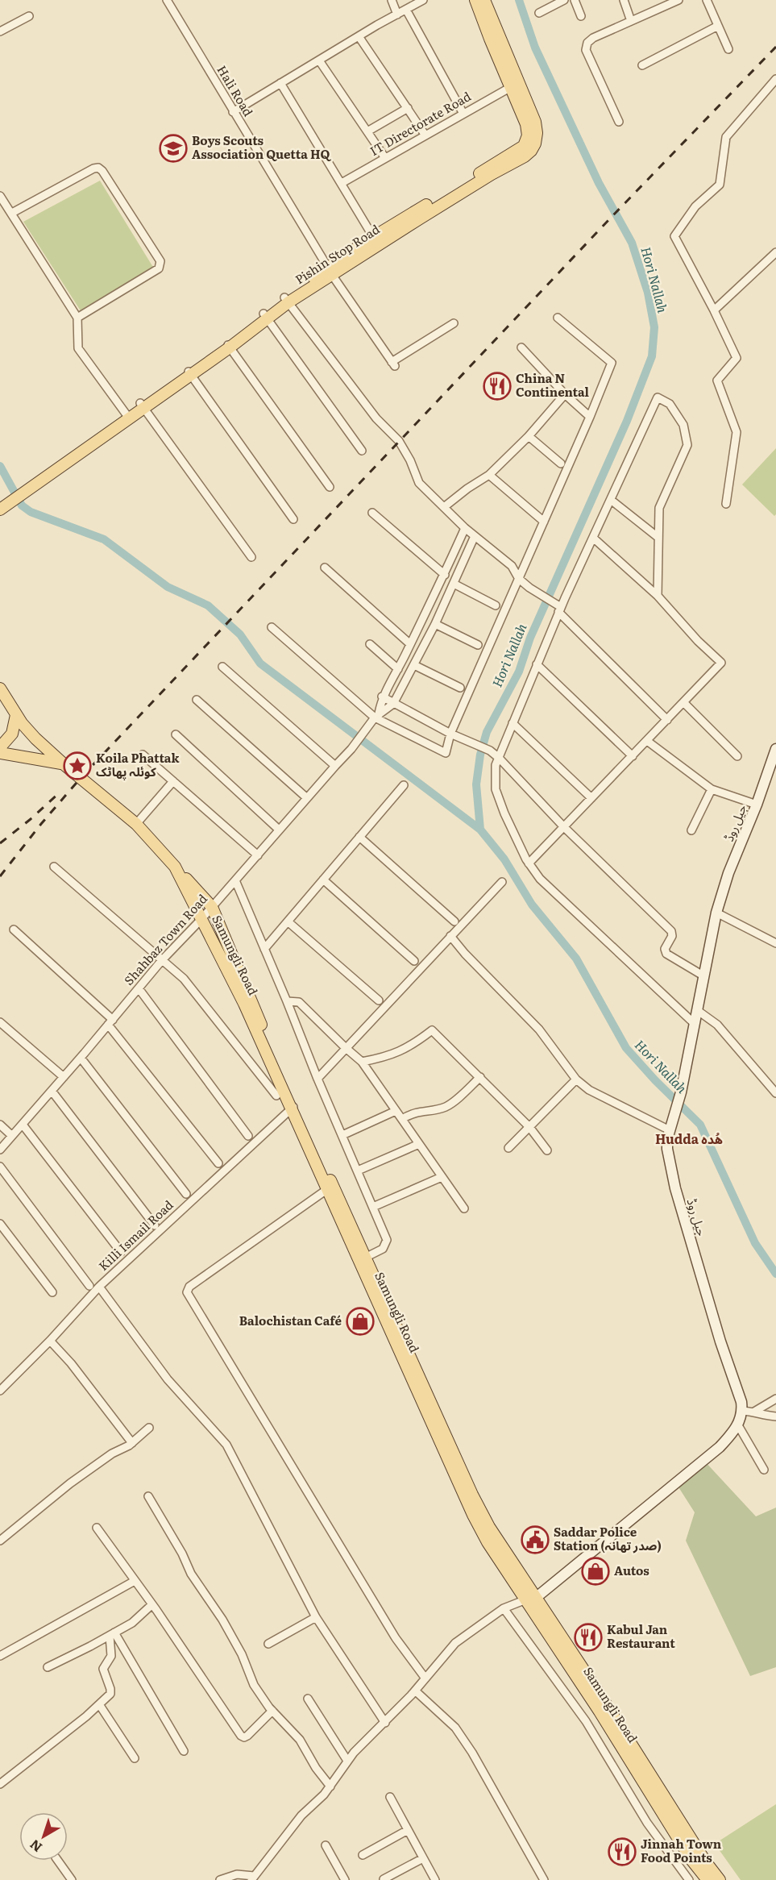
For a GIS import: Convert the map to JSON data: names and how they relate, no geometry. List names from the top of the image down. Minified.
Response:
{"streets":{"main road":["Pishin Stop Road","جیل روڈ","Samungli Road"],"street":["Hali Road","IT Directorate Road","Shahbaz Town Road","Killi Ismail Road"]},"crossings":[["Hali Road","Pishin Stop Road"],["IT Directorate Road","Pishin Stop Road"],["Shahbaz Town Road","Samungli Road"],["Samungli Road","Killi Ismail Road"]],"districts":["Hudda ھُدہ"],"water":["Hori Nallah"],"places":{"school or university":["Boys Scouts Association Quetta HQ"],"restaurant":["China N Continental","Kabul Jan Restaurant","Jinnah Town Food Points"],"place":["Koila Phattak کوئلہ پھاٹک"],"shop":["Balochistan Café","Autos"],"public building":["Saddar Police Station (صدر تھانہ)"]},"north":"bottom left"}
